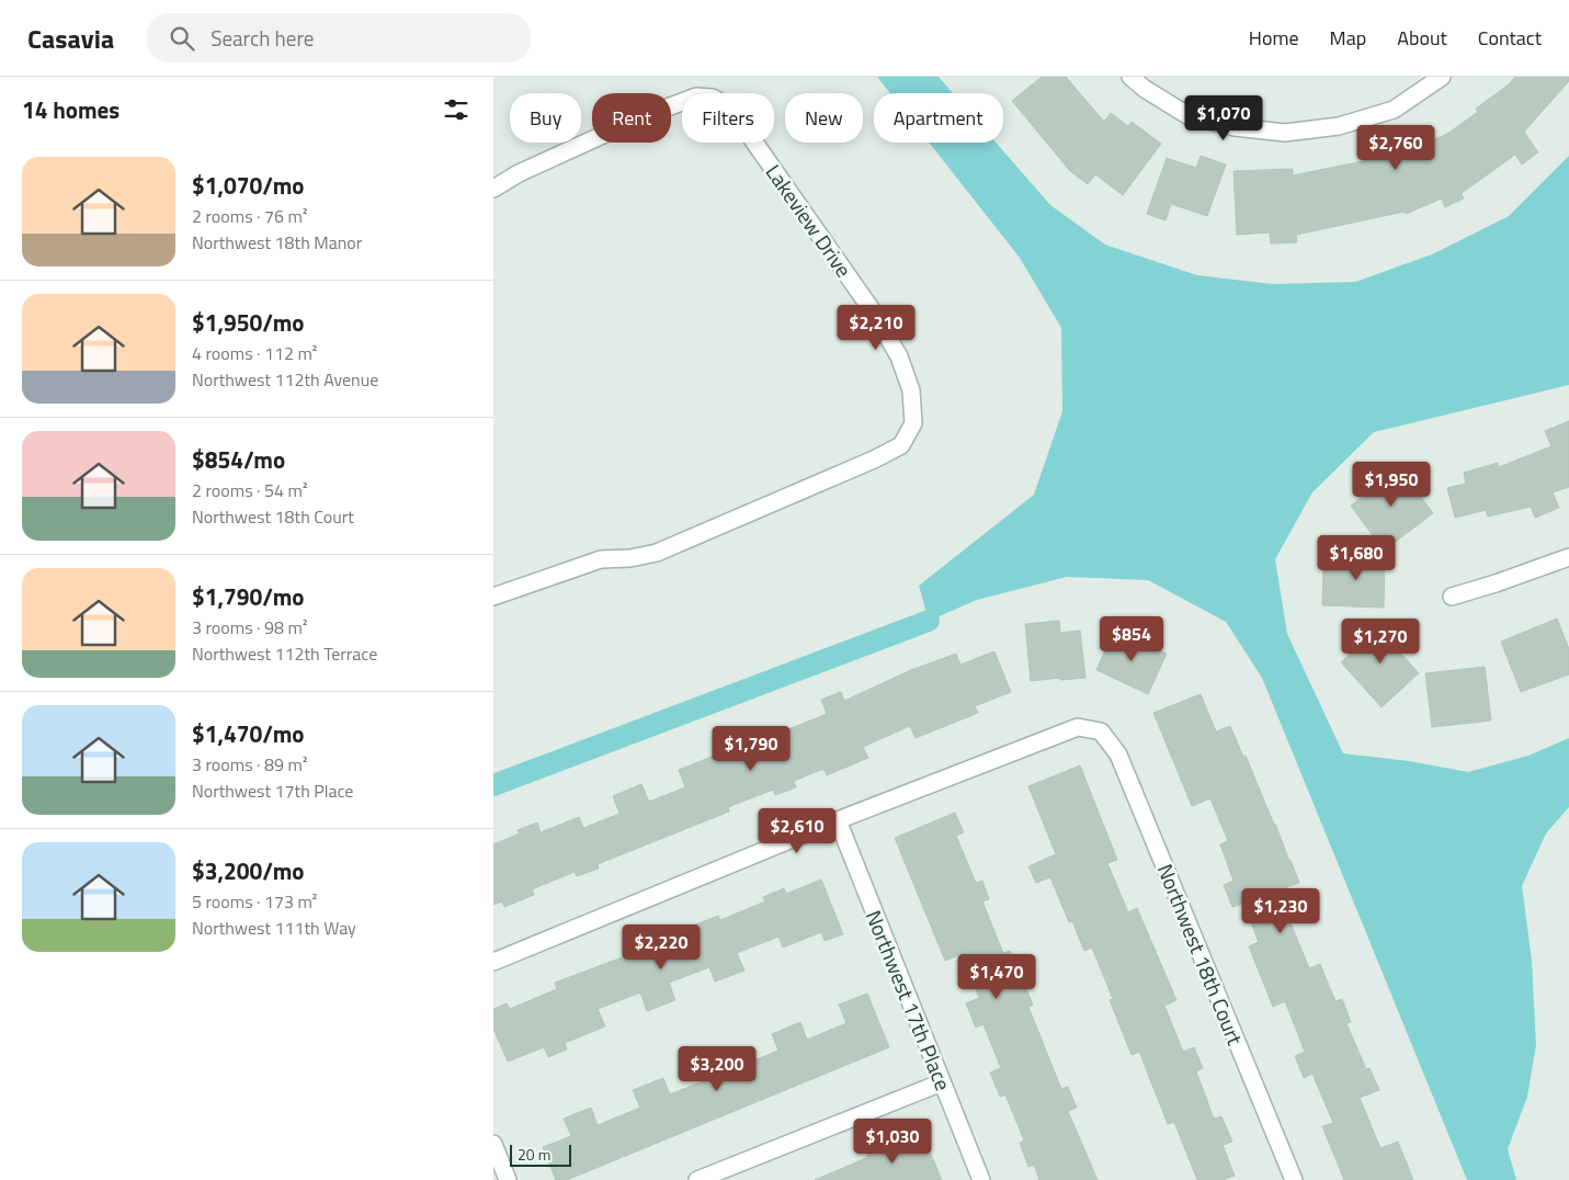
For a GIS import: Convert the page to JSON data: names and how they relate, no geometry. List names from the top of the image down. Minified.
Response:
{"streets":{"street":["Lakeview Drive","Northwest 18th Court","Northwest 17th Place"]},"crossings":[["Northwest 18th Court","Northwest 17th Place"]],"scale_bar":"20 m","page":{"header":"Casavia","search":"Search here","nav":["Home","Map","About","Contact"],"heading":"14 homes","chip":["Buy","Rent","Filters","New","Apartment"],"price":["$1,070","$2,760","$2,210","$1,950","$1,680","$854","$1,270","$1,790","$2,610","$1,230","$2,220","$1,470","$3,200","$1,030"],"list":[{"name":"$1,070/mo","note":"2 rooms · 76 m² · Northwest 18th Manor"},{"name":"$1,950/mo","note":"4 rooms · 112 m² · Northwest 112th Avenue"},{"name":"$854/mo","note":"2 rooms · 54 m² · Northwest 18th Court"},{"name":"$1,790/mo","note":"3 rooms · 98 m² · Northwest 112th Terrace"},{"name":"$1,470/mo","note":"3 rooms · 89 m² · Northwest 17th Place"},{"name":"$3,200/mo","note":"5 rooms · 173 m² · Northwest 111th Way"}],"scale":"20 m"}}
